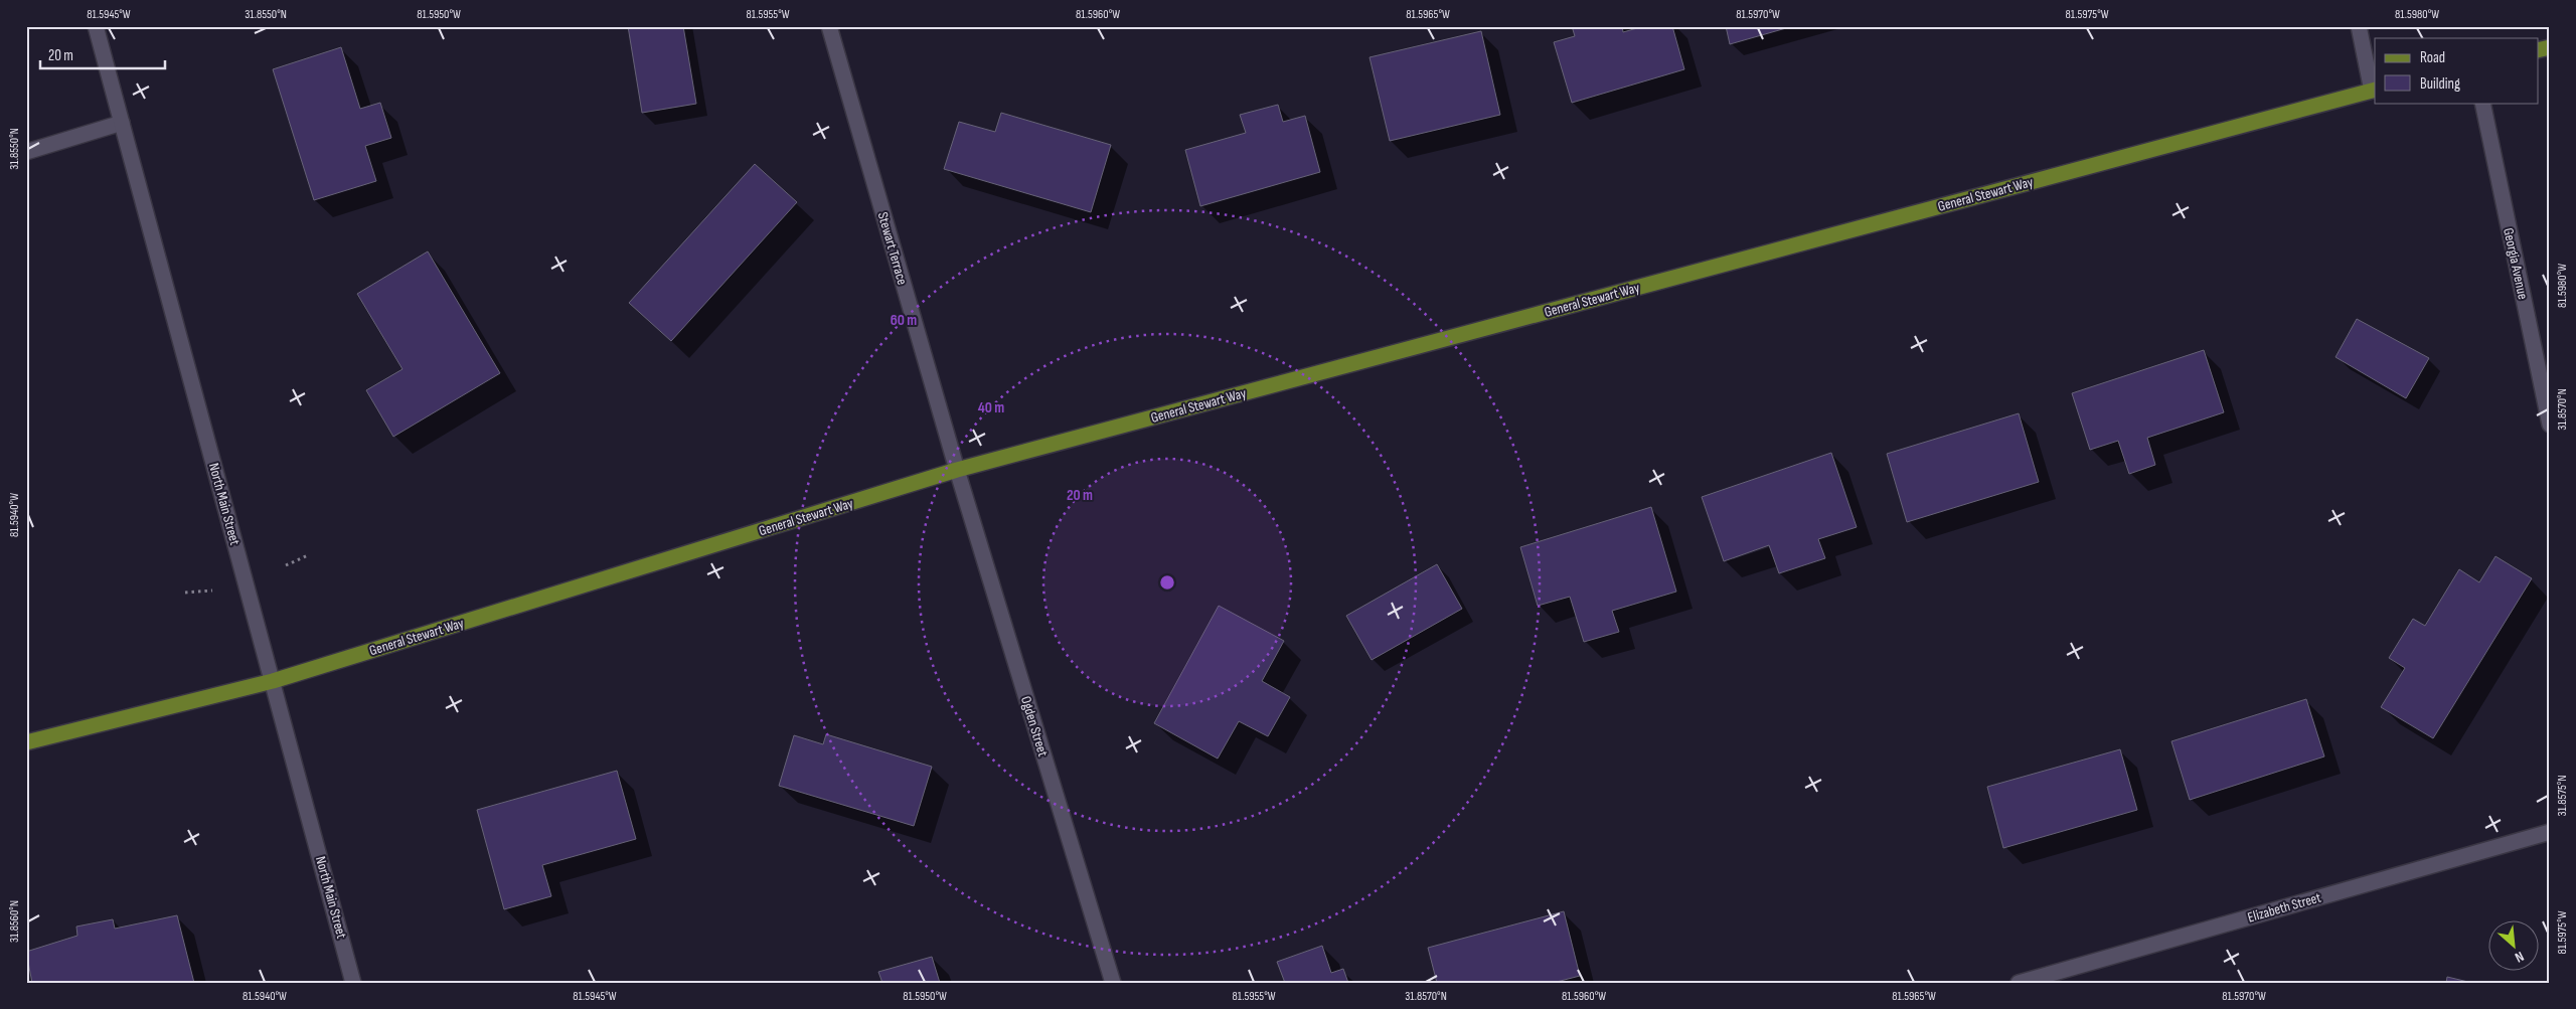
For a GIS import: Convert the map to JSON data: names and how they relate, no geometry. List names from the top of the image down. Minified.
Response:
{"streets":{"main road":["General Stewart Way"],"street":["Stewart Terrace","Georgia Avenue","North Main Street","Ogden Street","Elizabeth Street"]},"crossings":[["General Stewart Way","Stewart Terrace"],["General Stewart Way","North Main Street"],["General Stewart Way","Ogden Street"],["Stewart Terrace","Ogden Street"]],"legend":["Road","Building"],"scale_bar":"20 m","north":"bottom right","coordinates":["81.5945°W","31.8550°N","81.5950°W","81.5955°W","81.5960°W","81.5965°W","81.5970°W","81.5975°W","81.5980°W","31.8570°N","81.5940°W","31.8575°N","31.8560°N"],"rings":["60 m","40 m","20 m"]}
